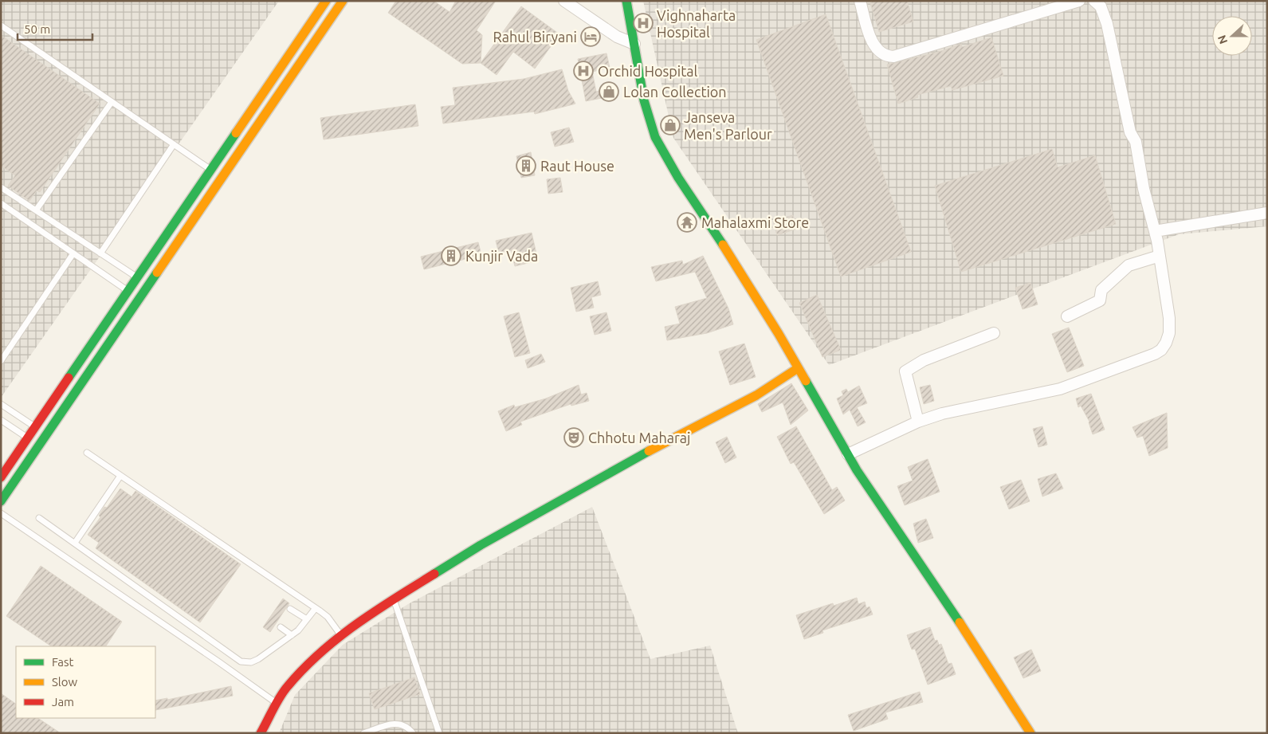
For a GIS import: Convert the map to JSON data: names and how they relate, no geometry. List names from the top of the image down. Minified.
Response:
{"places":{"hospital":["Vighnaharta Hospital","Orchid Hospital"],"hotel":["Rahul Biryani"],"shop":["Lolan Collection","Janseva Men's Parlour"],"building":["Raut House","Kunjir Vada"],"temple":["Mahalaxmi Store"],"theatre":["Chhotu Maharaj"]},"legend":["Fast","Slow","Jam"],"scale_bar":"50 m","north":"left"}
